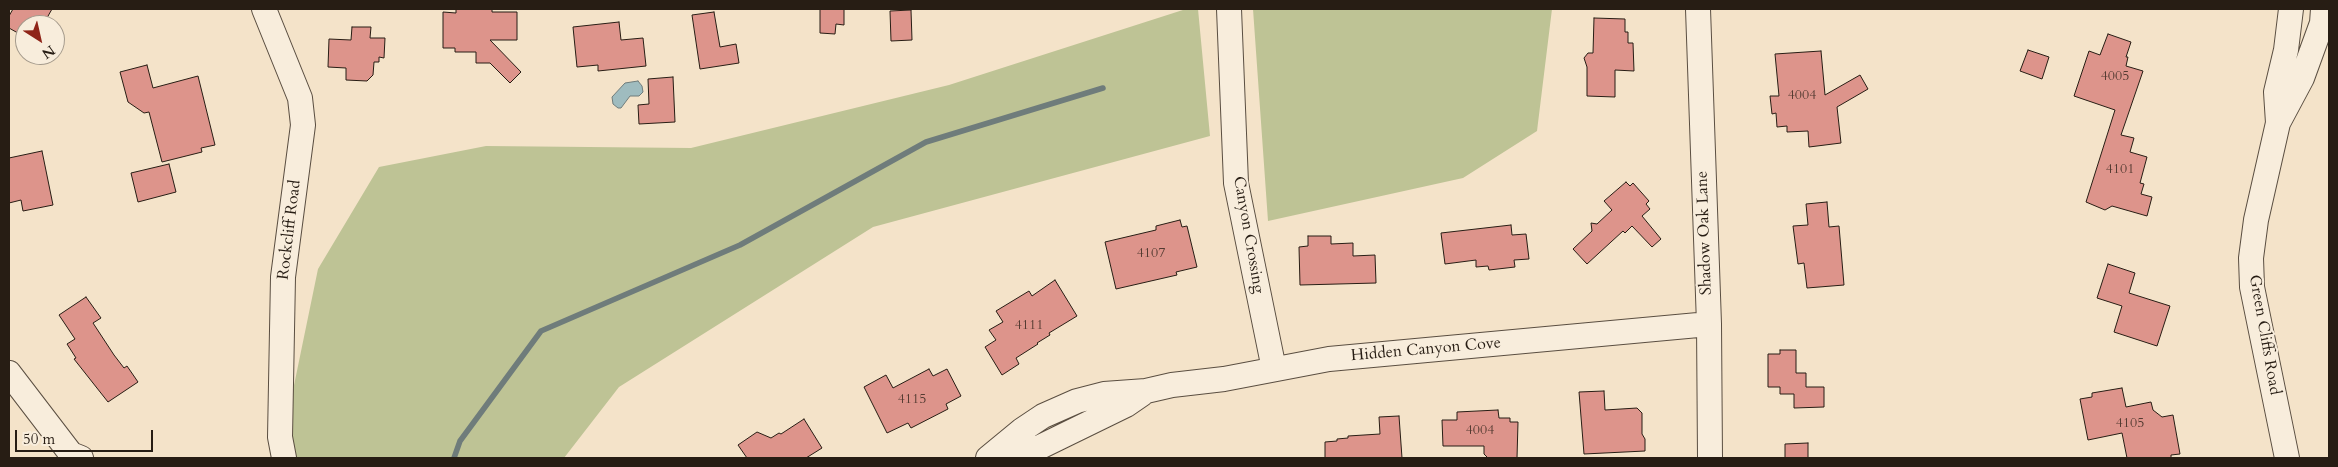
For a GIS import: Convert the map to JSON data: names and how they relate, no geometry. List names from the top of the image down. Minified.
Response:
{"streets":{"street":["Rockcliff Road","Shadow Oak Lane","Canyon Crossing","Green Cliffs Road","Hidden Canyon Cove"]},"crossings":[["Shadow Oak Lane","Hidden Canyon Cove"],["Canyon Crossing","Hidden Canyon Cove"]],"house_numbers":["4005","4004","4101","4107","4111","4115","4105","4004"],"scale_bar":"50 m","north":"bottom right"}
